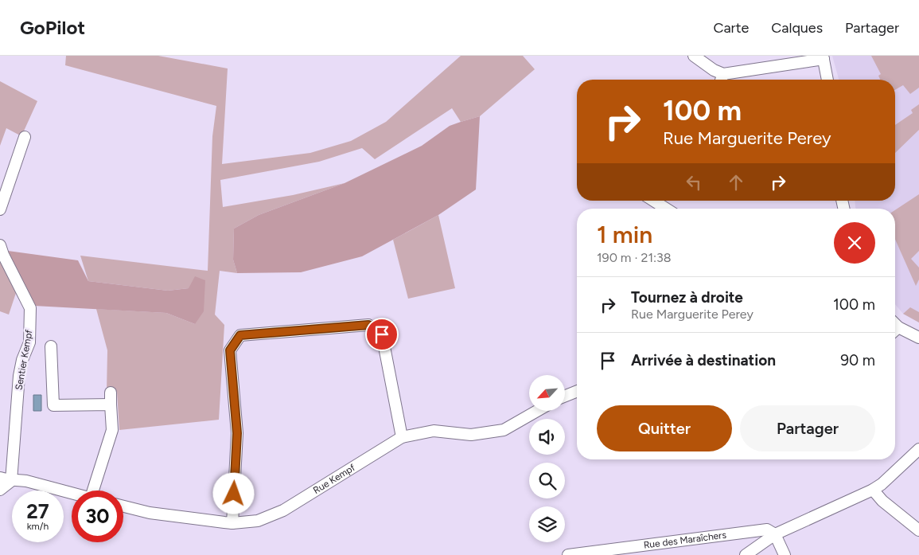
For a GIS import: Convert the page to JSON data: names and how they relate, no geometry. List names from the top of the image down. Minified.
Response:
{"streets":{"street":["Sentier Kempf","Rue Kempf","Rue des Maraîchers"]},"north":"bottom left","page":{"header":"GoPilot","nav":["Carte","Calques","Partager"],"turn":["100 m","Rue Marguerite Perey"],"heading":["1 min","190 m · 21:38"],"list":[{"name":"Tournez à droite","note":"Rue Marguerite Perey","value":"100 m"},{"name":"Arrivée à destination","value":"90 m"}],"buttons":["Quitter","Partager"],"speed":"27 km/h","limit":"30"}}
